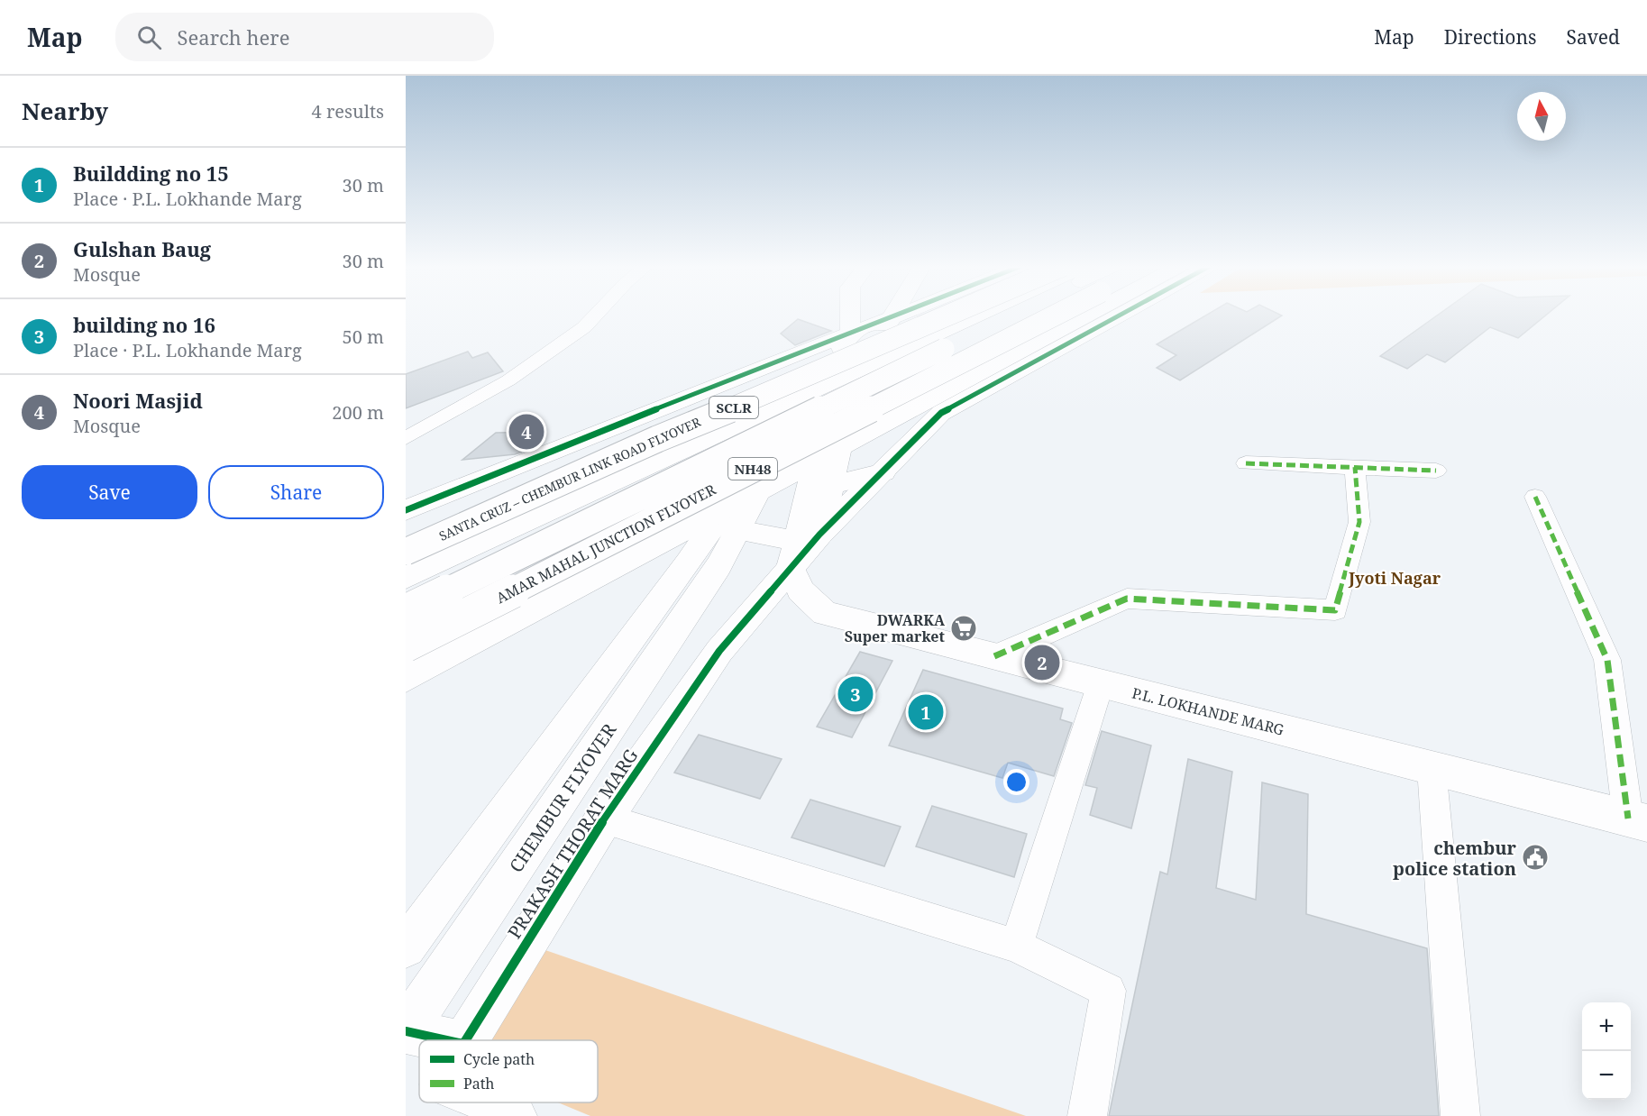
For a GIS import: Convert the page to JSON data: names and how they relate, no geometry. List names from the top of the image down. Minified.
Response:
{"streets":{"main road":["SCLR","NH48","SANTA CRUZ – CHEMBUR LINK ROAD FLYOVER","AMAR MAHAL JUNCTION FLYOVER","P.L. LOKHANDE MARG","CHEMBUR FLYOVER","PRAKASH THORAT MARG"]},"crossings":[["P.L. LOKHANDE MARG","PRAKASH THORAT MARG"]],"districts":["Jyoti Nagar"],"places":{"supermarket":["DWARKA Super market"],"public building":["chembur police station"]},"legend":["Cycle path","Path"],"north":"top","page":{"header":"Map","search":"Search here","nav":["Map","Directions","Saved"],"heading":["Nearby","4 results"],"list":[{"mark":"1","name":"Buildding no 15","note":"Place · P.L. Lokhande Marg","value":"30 m"},{"mark":"2","name":"Gulshan Baug","note":"Mosque","value":"30 m"},{"mark":"3","name":"building no 16","note":"Place · P.L. Lokhande Marg","value":"50 m"},{"mark":"4","name":"Noori Masjid","note":"Mosque","value":"200 m"}],"pins":["4","2","3","1"],"buttons":["Save","Share"],"map_buttons":["+","−"]}}
